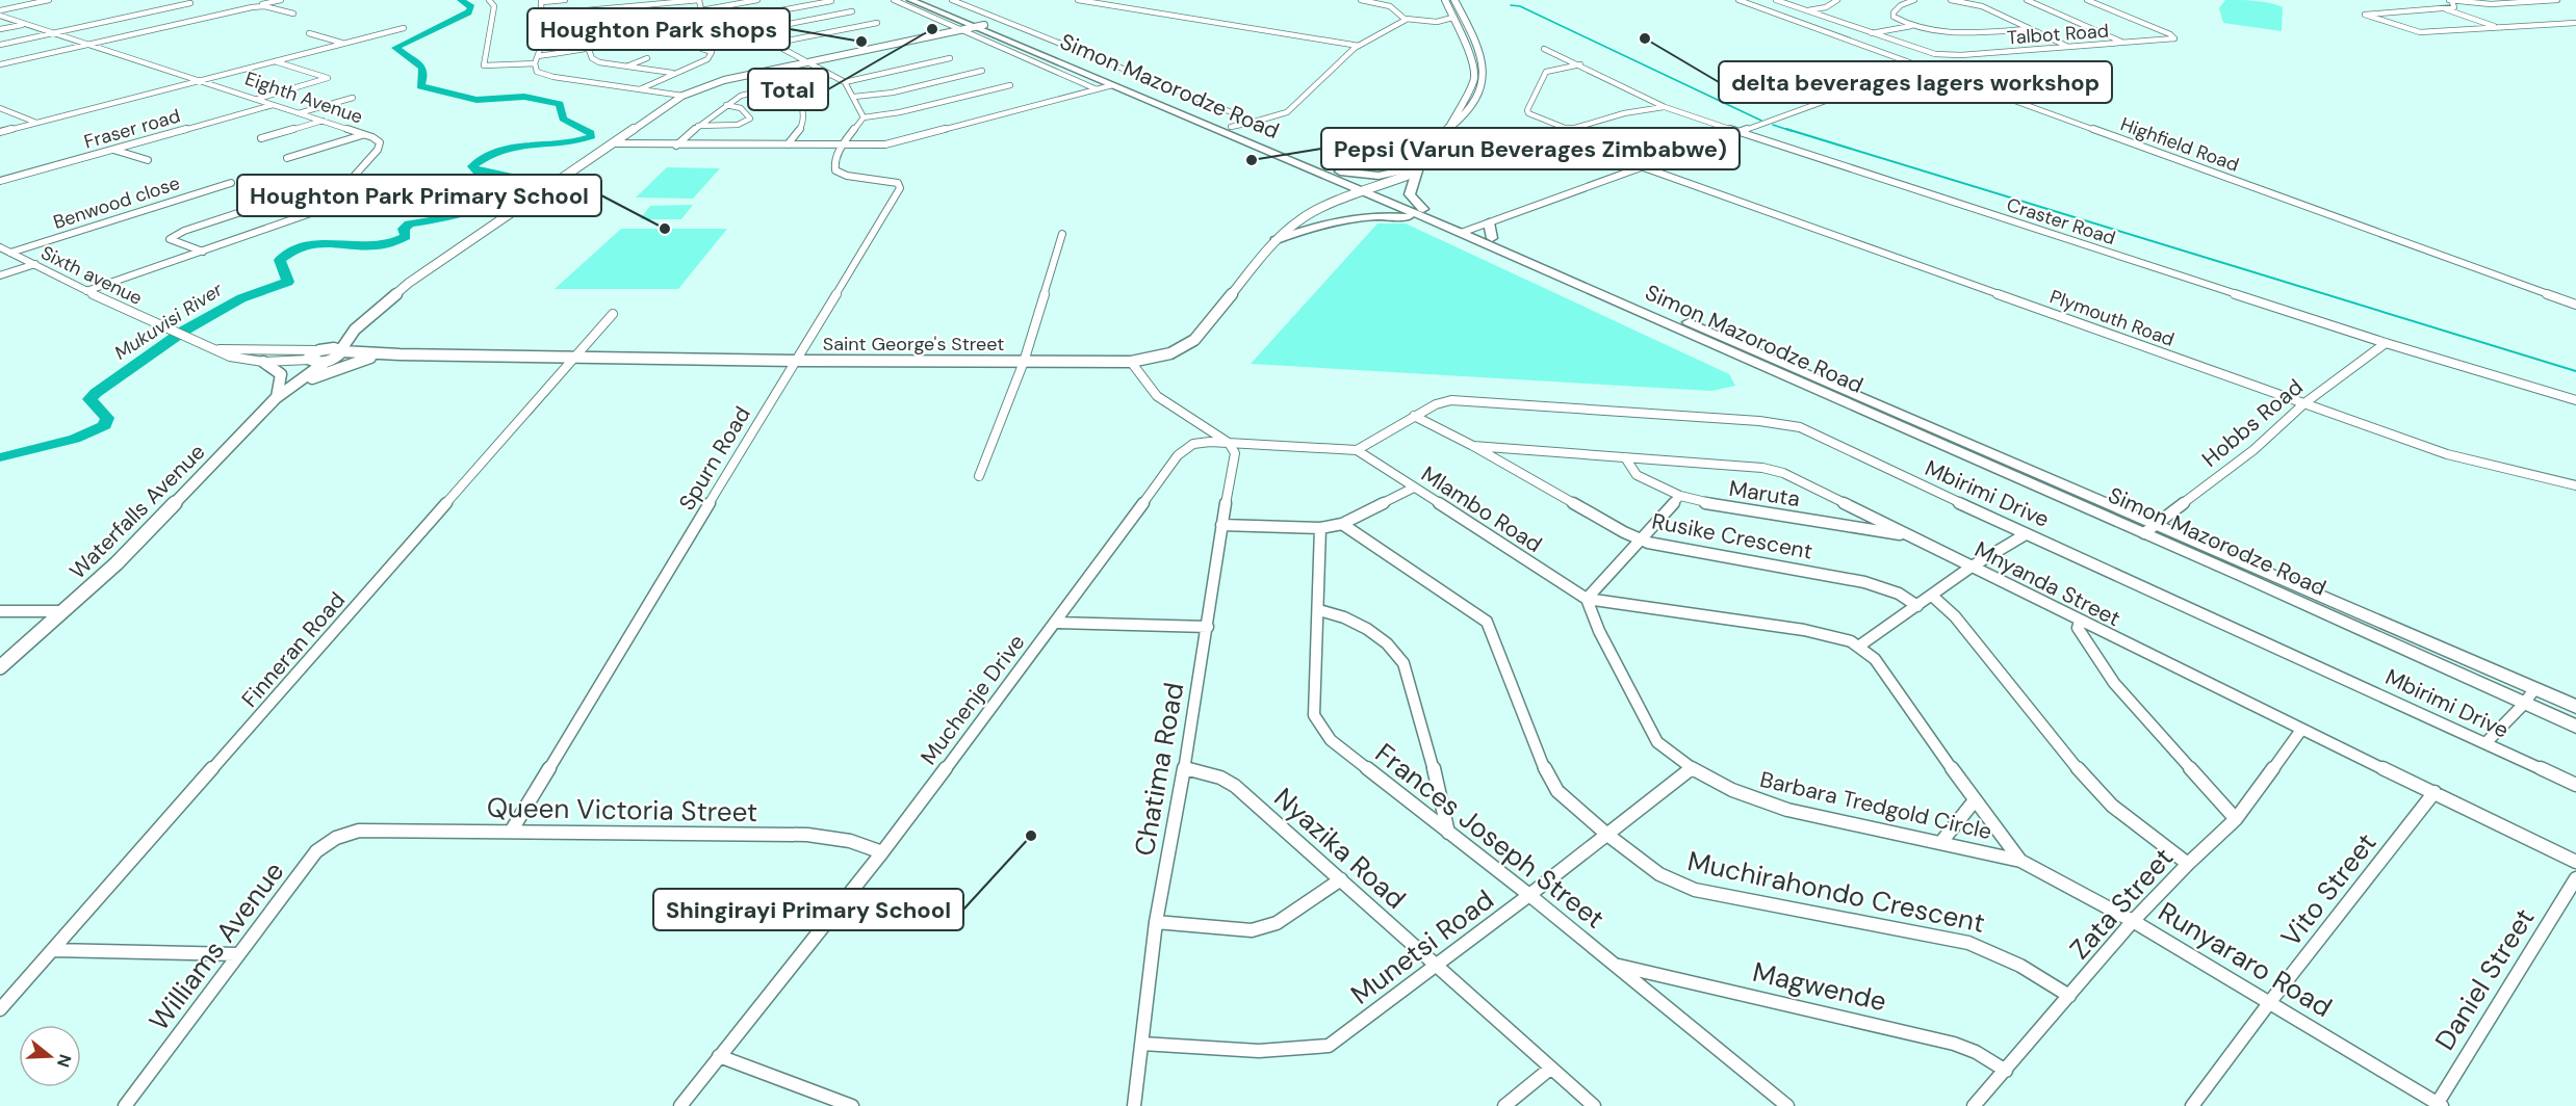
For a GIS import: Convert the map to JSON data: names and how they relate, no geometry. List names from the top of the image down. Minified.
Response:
{"streets":{"highway":["Simon Mazorodze Road"],"main road":["Saint George's Street","Waterfalls Avenue"],"street":["Talbot Road","Eighth Avenue","Fraser road","Highfield Road","Benwood close","Craster Road","Sixth avenue","Plymouth Road","Hobbs Road","Spurn Road","Maruta","Mbirimi Drive","Mlambo Road","Rusike Crescent","Mnyanda Street","Finneran Road","Muchenje Drive","Chatima Road","Barbara Tredgold Circle","Queen Victoria Street","Frances Joseph Street","Nyazika Road","Vito Street","Muchirahondo Crescent","Zata Street","Williams Avenue","Munetsi Road","Runyararo Road","Daniel Street","Magwende"]},"crossings":[["Simon Mazorodze Road","Saint George's Street"],["Simon Mazorodze Road","Hobbs Road"],["Eighth Avenue","Fraser road"],["Eighth Avenue","Sixth avenue"],["Benwood close","Sixth avenue"],["Craster Road","Hobbs Road"],["Sixth avenue","Saint George's Street"],["Sixth avenue","Waterfalls Avenue"],["Plymouth Road","Hobbs Road"],["Saint George's Street","Spurn Road"],["Saint George's Street","Waterfalls Avenue"],["Saint George's Street","Finneran Road"],["Spurn Road","Queen Victoria Street"],["Maruta","Mnyanda Street"],["Mbirimi Drive","Mlambo Road"],["Mbirimi Drive","Rusike Crescent"],["Mbirimi Drive","Muchenje Drive"],["Mlambo Road","Muchenje Drive"],["Mlambo Road","Barbara Tredgold Circle"],["Rusike Crescent","Mnyanda Street"],["Mnyanda Street","Vito Street"],["Mnyanda Street","Zata Street"],["Muchenje Drive","Chatima Road"],["Muchenje Drive","Queen Victoria Street"],["Chatima Road","Nyazika Road"],["Chatima Road","Munetsi Road"],["Barbara Tredgold Circle","Munetsi Road"],["Barbara Tredgold Circle","Runyararo Road"],["Queen Victoria Street","Williams Avenue"],["Frances Joseph Street","Munetsi Road"],["Frances Joseph Street","Magwende"],["Nyazika Road","Munetsi Road"],["Vito Street","Runyararo Road"],["Muchirahondo Crescent","Zata Street"],["Muchirahondo Crescent","Munetsi Road"],["Zata Street","Runyararo Road"],["Zata Street","Magwende"],["Runyararo Road","Daniel Street"]],"water":["Mukuvisi River"],"places":["Total","delta beverages lagers workshop","Houghton Park shops","Pepsi (Varun Beverages Zimbabwe)","Houghton Park Primary School","Shingirayi Primary School"],"north":"right"}
